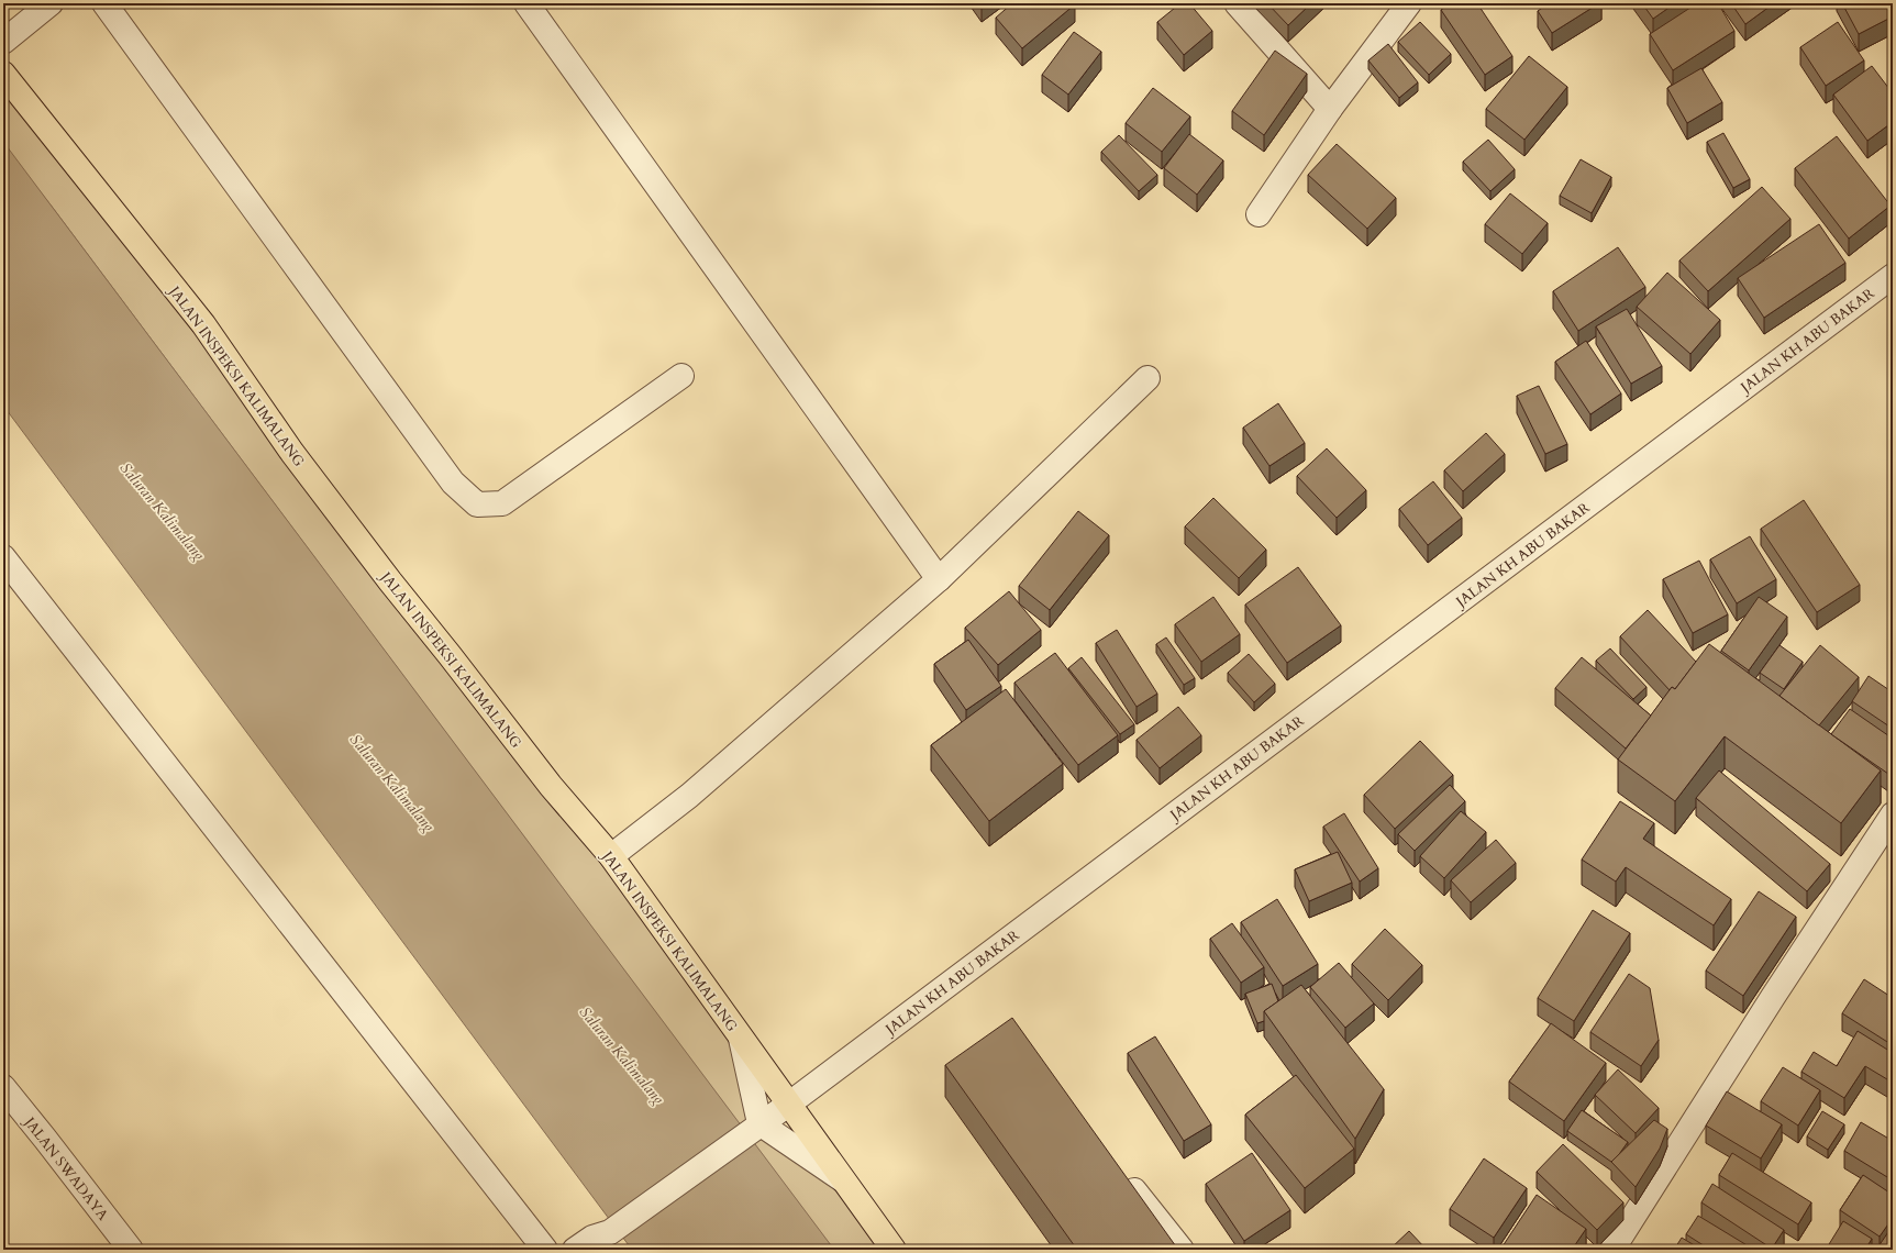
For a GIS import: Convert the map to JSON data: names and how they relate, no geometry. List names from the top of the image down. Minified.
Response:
{"streets":{"main road":["JALAN INSPEKSI KALIMALANG"],"street":["JALAN KH ABU BAKAR","JALAN SWADAYA"]},"crossings":[["JALAN KH ABU BAKAR","JALAN INSPEKSI KALIMALANG"]],"water":["Saluran Kalimalang"]}
